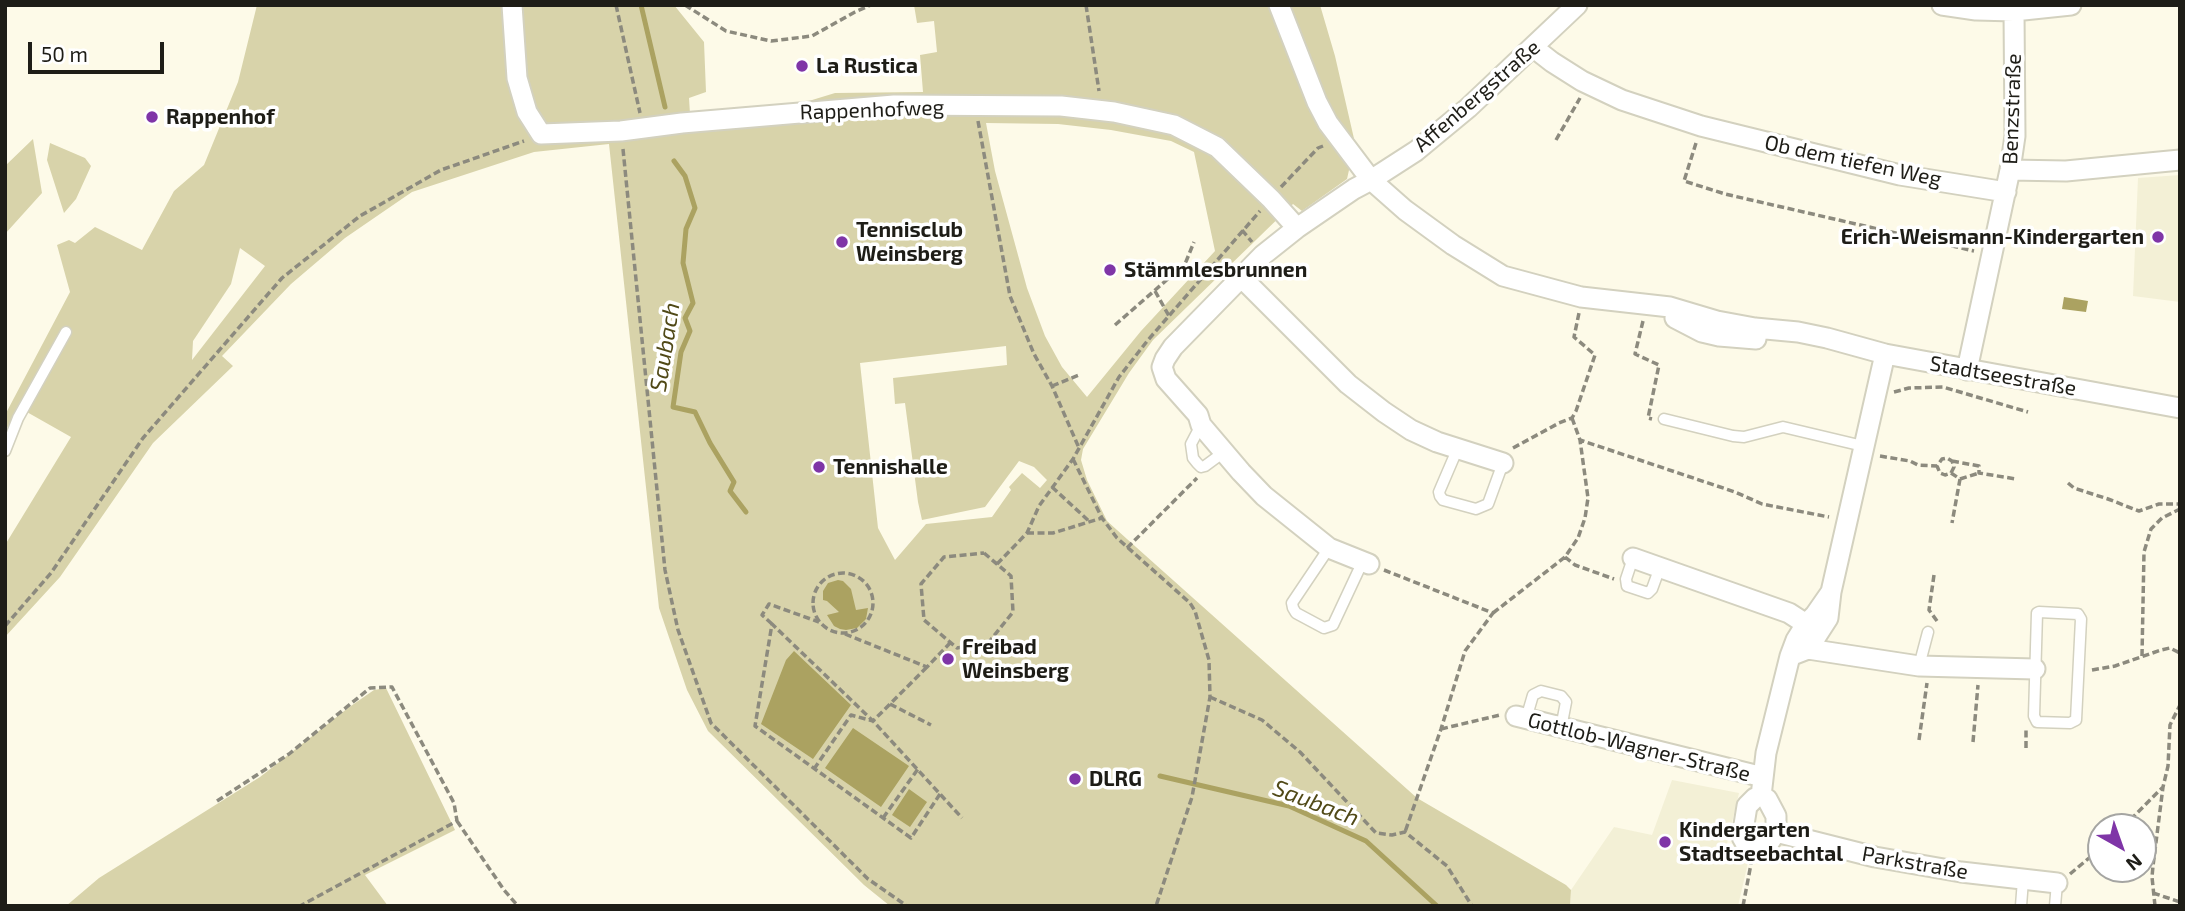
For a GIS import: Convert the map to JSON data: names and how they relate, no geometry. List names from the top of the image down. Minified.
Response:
{"streets":{"street":["Affenbergstraße","Benzstraße","Rappenhofweg","Ob dem tiefen Weg","Stadtseestraße","Gottlob-Wagner-Straße","Parkstraße"]},"crossings":[["Affenbergstraße","Rappenhofweg"],["Affenbergstraße","Ob dem tiefen Weg"],["Affenbergstraße","Stadtseestraße"],["Benzstraße","Ob dem tiefen Weg"],["Benzstraße","Stadtseestraße"]],"water":["Saubach"],"places":["La Rustica","Rappenhof","Erich-Weismann-Kindergarten","Tennisclub Weinsberg","Stämmlesbrunnen","Tennishalle","Freibad Weinsberg","DLRG","Kindergarten Stadtseebachtal"],"scale_bar":"50 m","north":"bottom right"}
